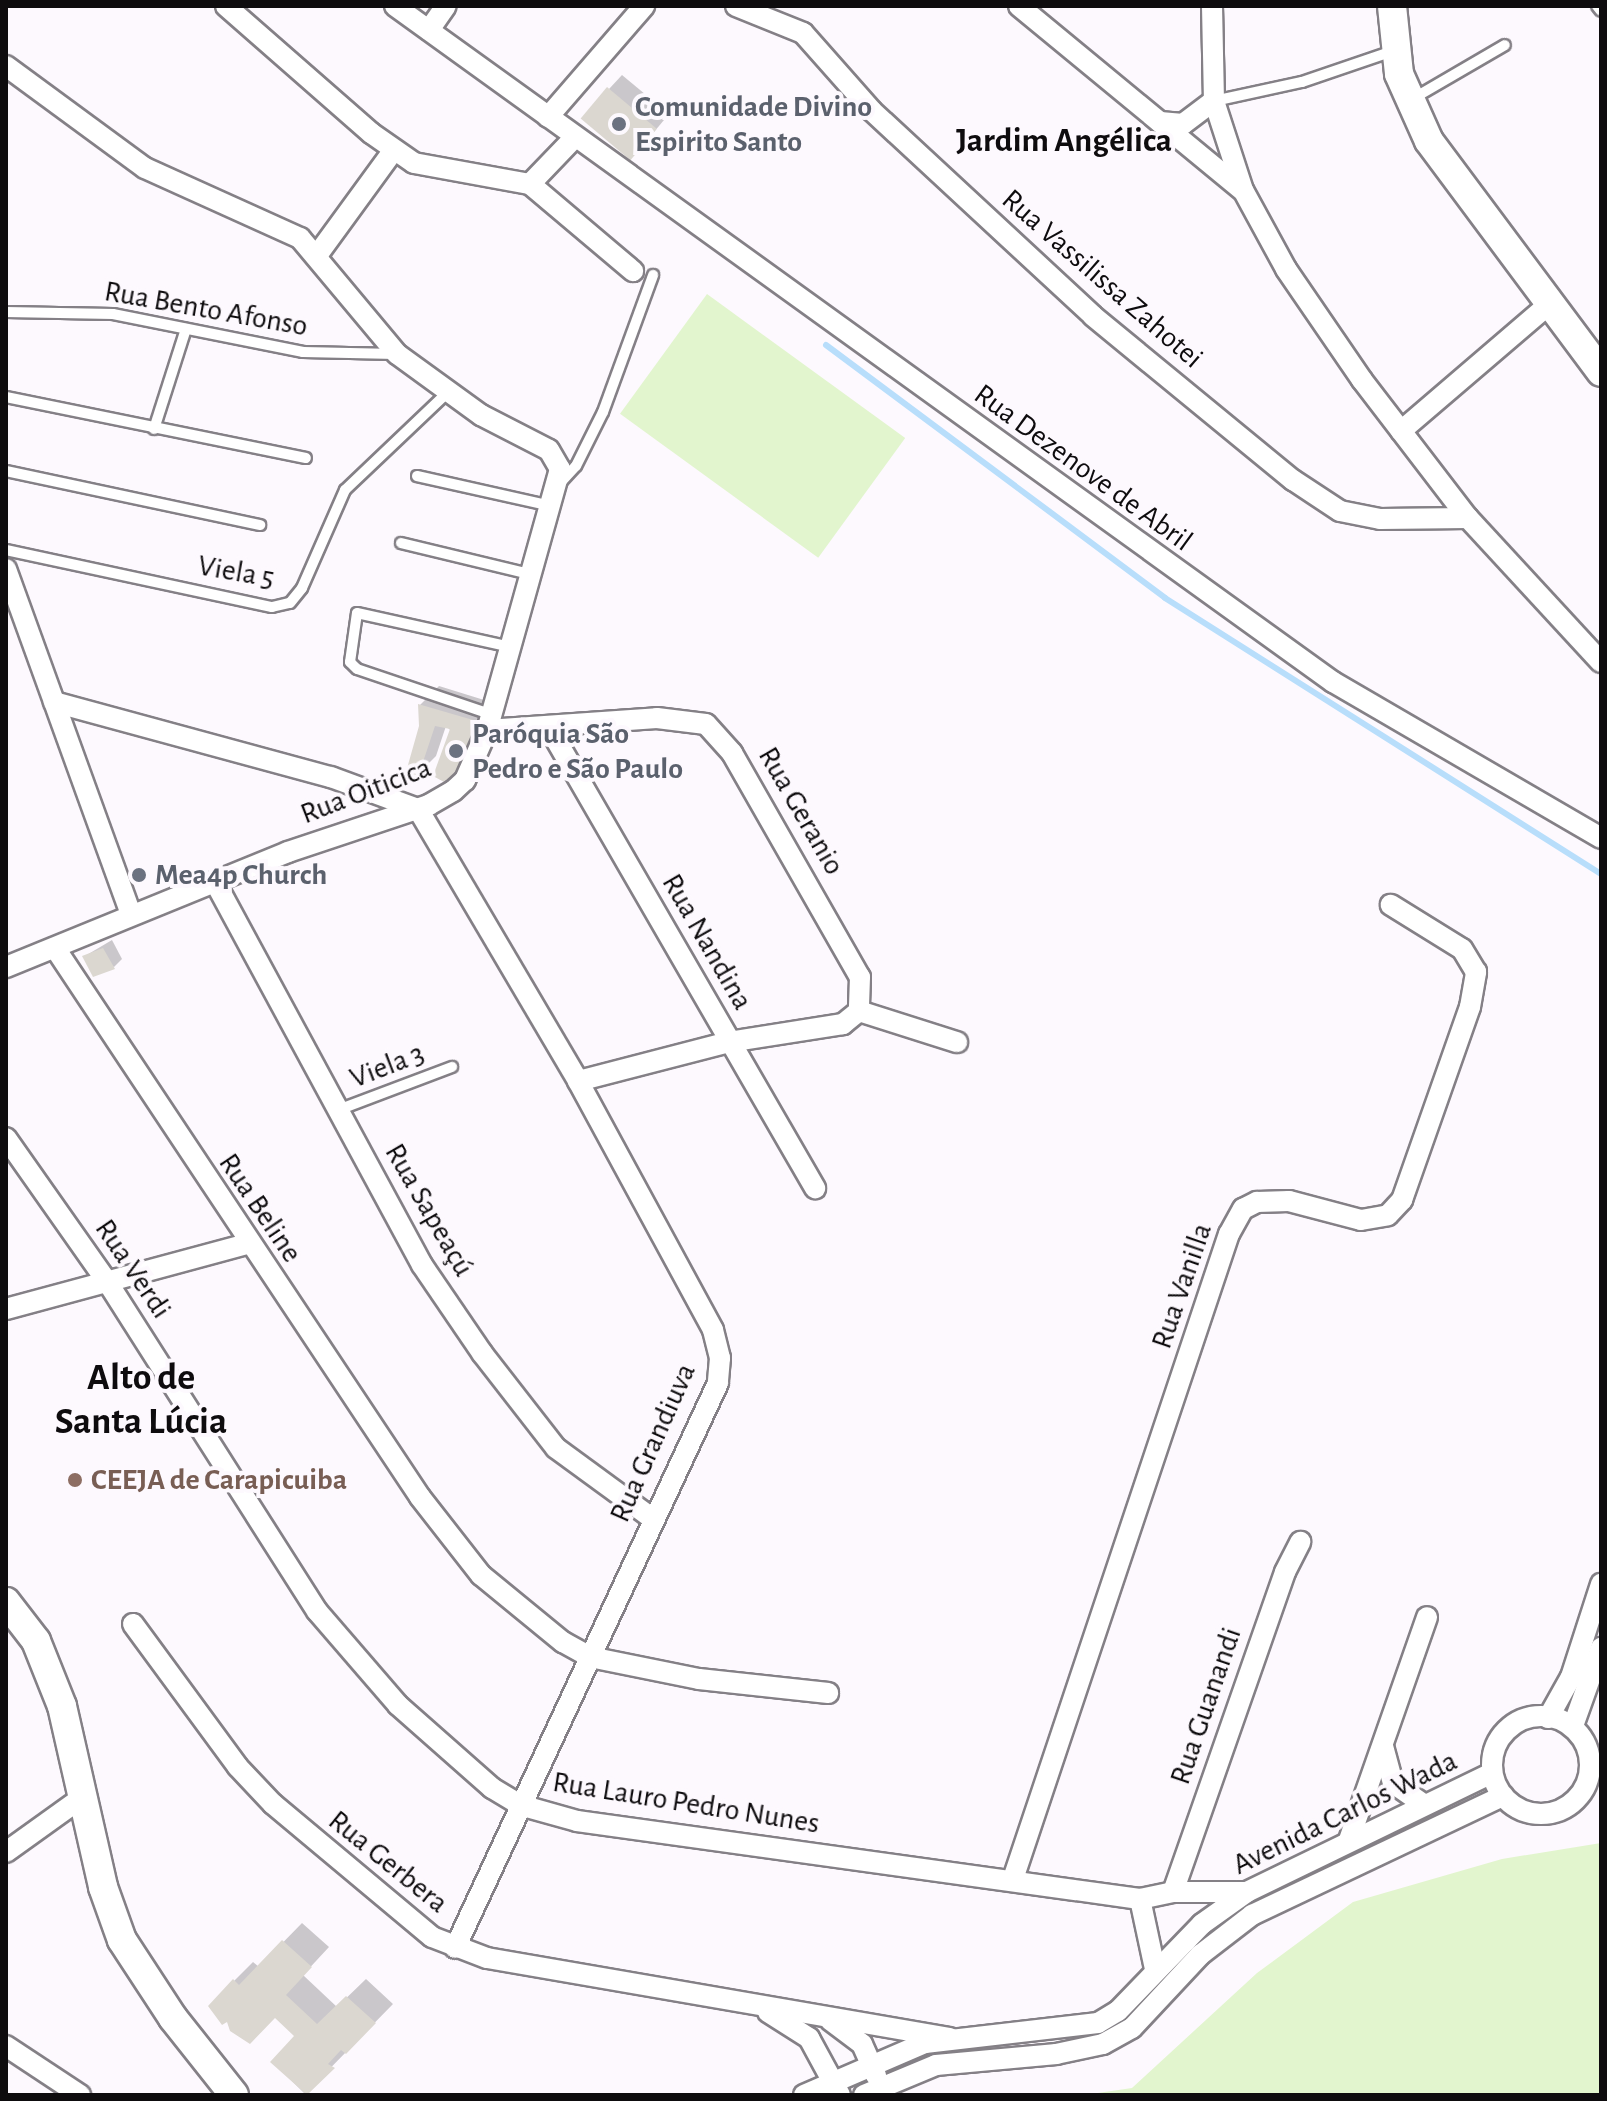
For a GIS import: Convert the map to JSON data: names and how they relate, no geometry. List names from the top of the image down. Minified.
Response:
{"streets":{"street":["Rua Vassilissa Zahotei","Rua Dezenove de Abril","Rua Oiticica","Rua Geranio","Rua Nandina","Rua Beline","Rua Sapeaçú","Rua Verdi","Rua Vanilla","Rua Grandiuva","Rua Guanandi","Rua Lauro Pedro Nunes","Avenida Carlos Wada","Rua Gerbera"],"lane":["Rua Bento Afonso","Viela 5","Viela 3"]},"crossings":[["Rua Oiticica","Rua Geranio"],["Rua Oiticica","Rua Beline"],["Rua Oiticica","Rua Sapeaçú"],["Rua Oiticica","Rua Grandiuva"],["Rua Geranio","Rua Nandina"],["Viela 3","Rua Sapeaçú"],["Rua Beline","Rua Grandiuva"],["Rua Sapeaçú","Rua Grandiuva"],["Rua Verdi","Rua Lauro Pedro Nunes"],["Rua Vanilla","Rua Lauro Pedro Nunes"],["Rua Grandiuva","Rua Lauro Pedro Nunes"],["Rua Grandiuva","Rua Gerbera"],["Rua Guanandi","Rua Lauro Pedro Nunes"],["Rua Lauro Pedro Nunes","Avenida Carlos Wada"],["Avenida Carlos Wada","Rua Gerbera"]],"districts":["Jardim Angélica","Alto de Santa Lúcia"],"places":["Comunidade Divino Espirito Santo","Paróquia São Pedro e São Paulo","Mea4p Church","CEEJA de Carapicuiba"]}
